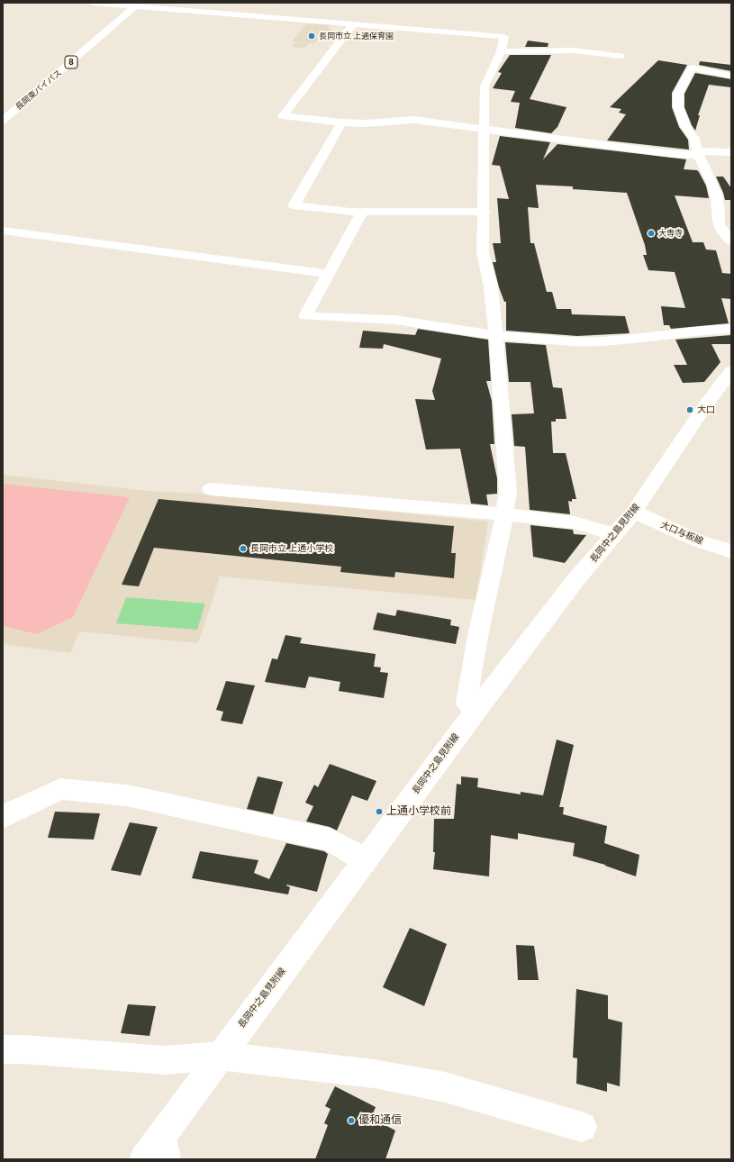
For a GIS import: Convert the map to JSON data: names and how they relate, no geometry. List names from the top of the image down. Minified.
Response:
{"streets":{"main road":["8","長岡東バイパス","長岡中之島見附線","大口与板線"]},"crossings":[["長岡中之島見附線","大口与板線"]],"places":["長岡市立 上通保育園","大専寺","大口","長岡市立 上通小学校","上通小学校前","優和通信"]}
